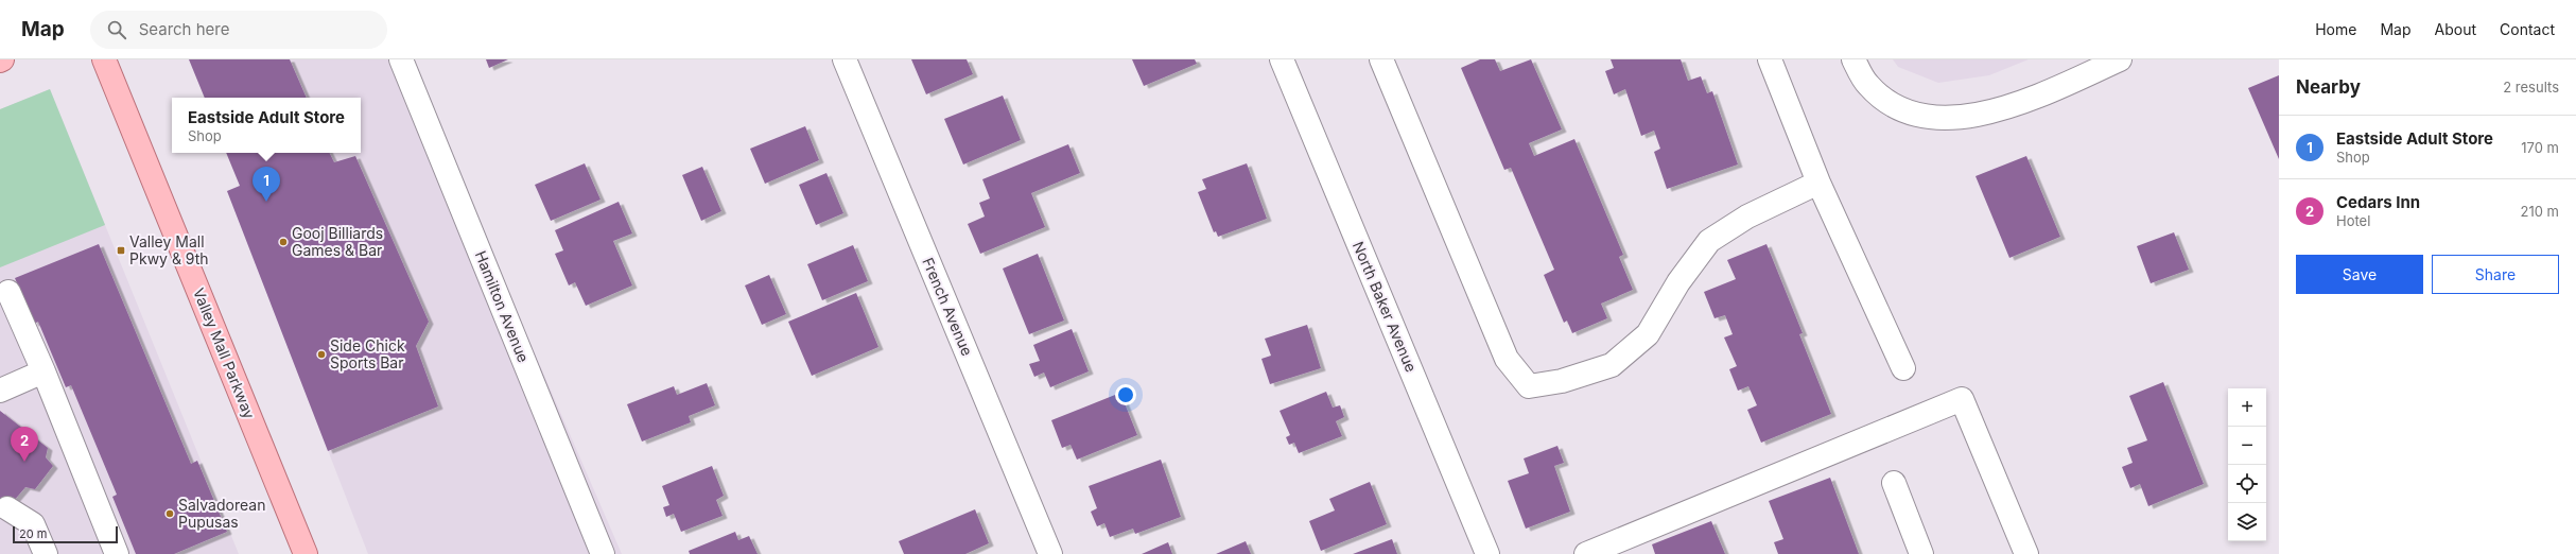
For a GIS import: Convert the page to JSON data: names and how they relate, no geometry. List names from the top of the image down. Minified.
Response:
{"streets":{"main road":["Valley Mall Parkway"],"street":["Hamilton Avenue","French Avenue","North Baker Avenue"]},"places":{"other":["Gooj Billiards Games & Bar","Side Chick Sports Bar","Salvadorean Pupusas"],"transit":["Valley Mall Pkwy & 9th"]},"scale_bar":"20 m","page":{"header":"Map","search":"Search here","nav":["Home","Map","About","Contact"],"heading":["Nearby","2 results"],"popup":["Eastside Adult Store","Shop"],"list":[{"mark":"1","name":"Eastside Adult Store","note":"Shop","value":"170 m"},{"mark":"2","name":"Cedars Inn","note":"Hotel","value":"210 m"}],"pins":["1","2"],"buttons":["Save","Share"],"map_buttons":["+","−"],"scale":"20 m"}}
